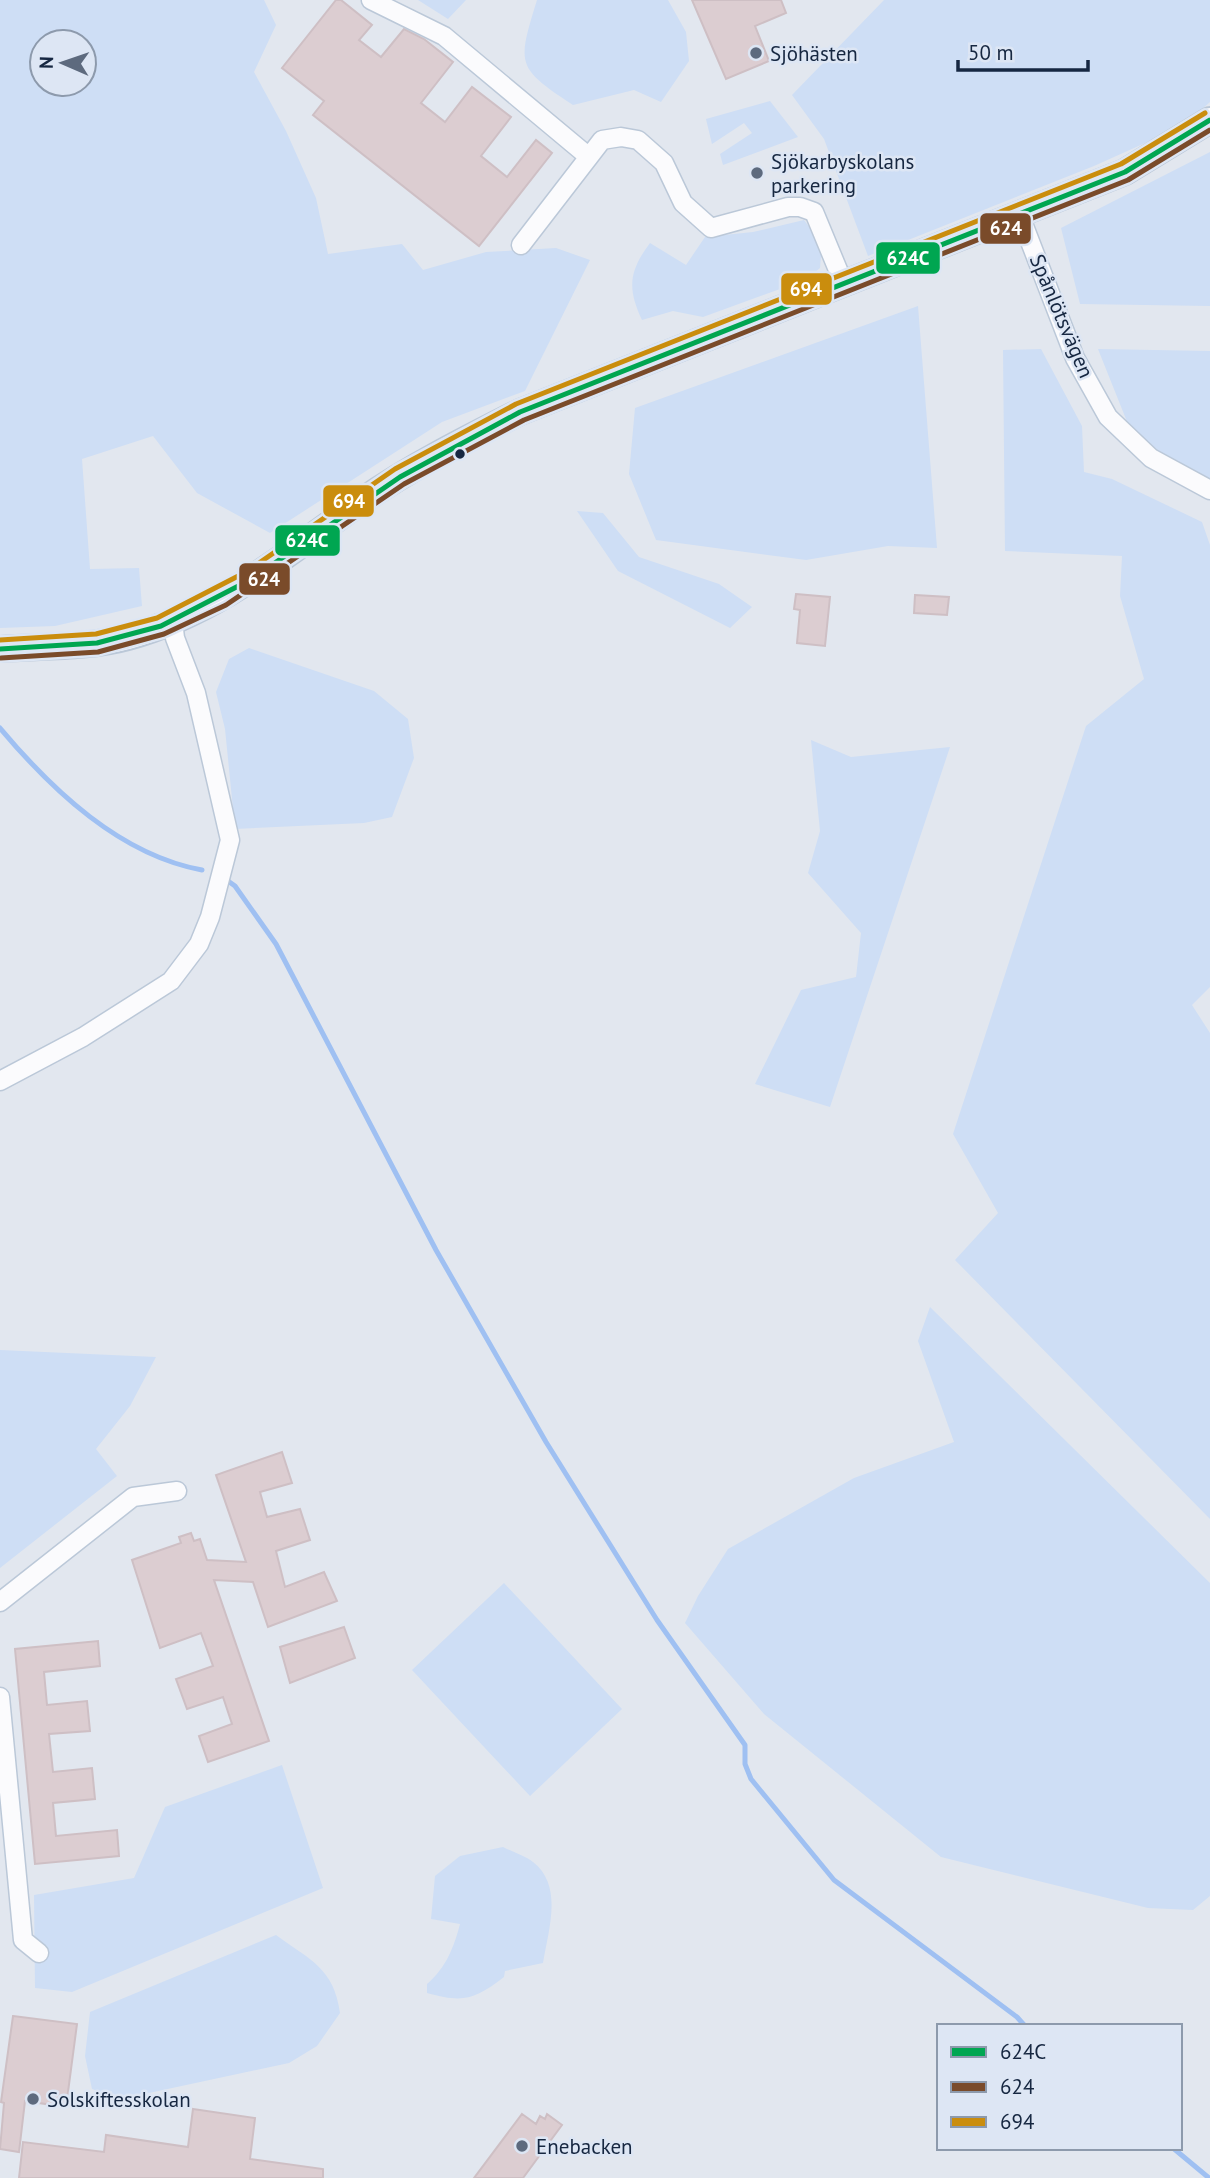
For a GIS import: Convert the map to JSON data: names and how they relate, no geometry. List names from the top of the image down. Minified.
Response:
{"streets":{"street":["Spånlötsvägen"]},"places":["Sjöhästen","Sjökarbyskolans parkering","Solskiftesskolan","Enebacken"],"lines":["transit line 694","transit line 624C","transit line 624"],"legend":["624C","624","694"],"scale_bar":"50 m","north":"left"}
